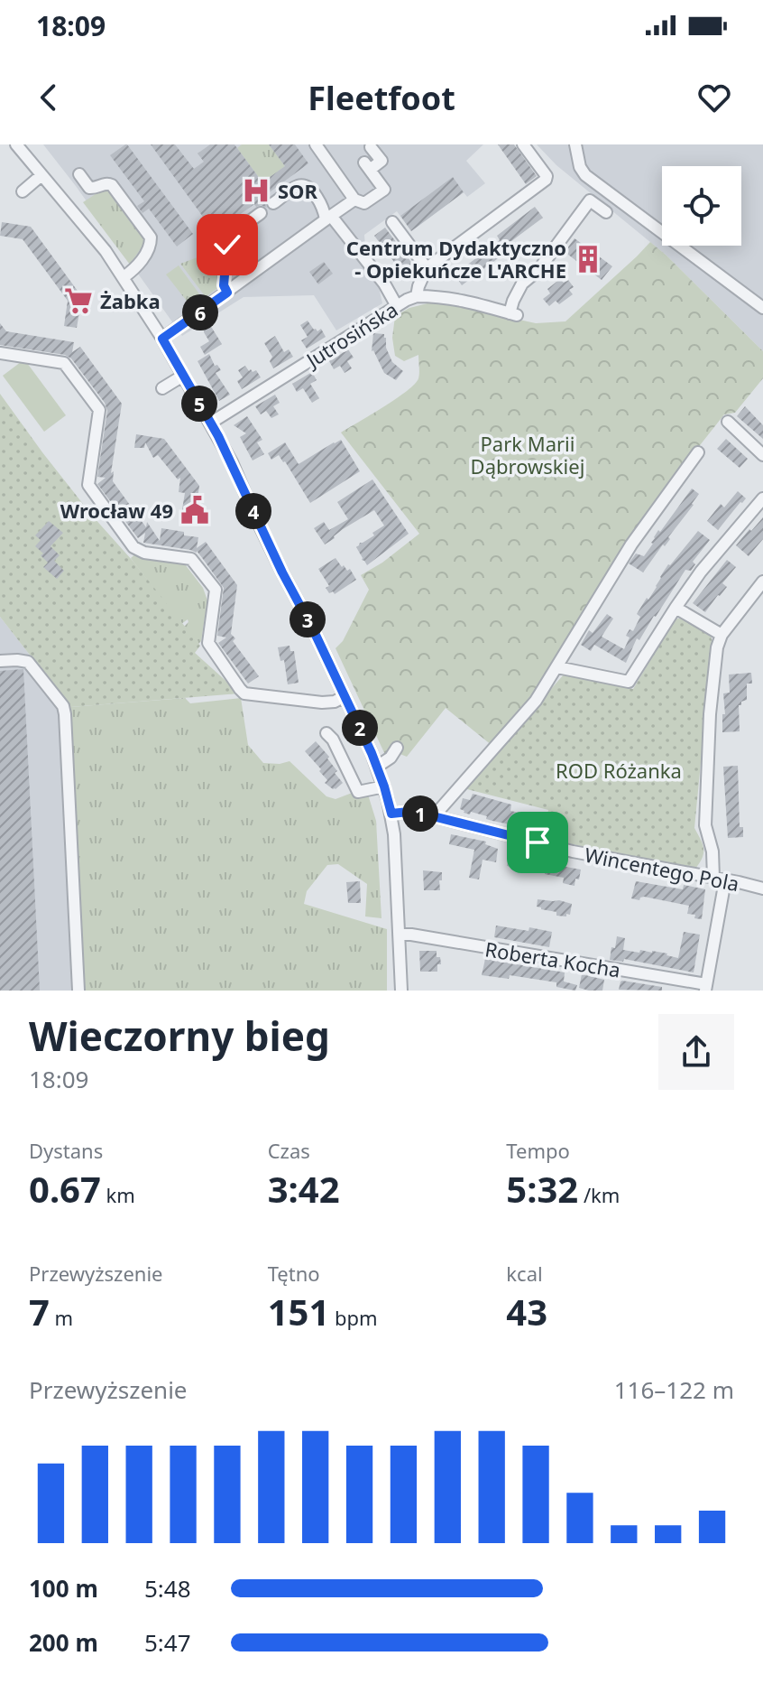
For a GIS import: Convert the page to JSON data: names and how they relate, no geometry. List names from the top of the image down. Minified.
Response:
{"streets":{"street":["Jutrosińska","Wincentego Pola","Roberta Kocha"]},"parks":["Park Marii Dąbrowskiej","ROD Różanka"],"places":{"hospital":["SOR"],"building":["Centrum Dydaktyczno - Opiekuńcze L'ARCHE"],"supermarket":["Żabka"],"public building":["Wrocław 49"]},"page":{"status":"18:09","header":"Fleetfoot","pins":["6","5","4","3","2","1"],"heading":["Wieczorny bieg","18:09"],"stats":[["Dystans","0.67 km"],["Czas","3:42"],["Tempo","5:32 /km"],["Przewyższenie","7 m"],["Tętno","151 bpm"],["kcal","43"]],"chart":["Przewyższenie","116–122 m"],"list":[{"name":"100 m","note":"5:48"},{"name":"200 m","note":"5:47"}]}}
